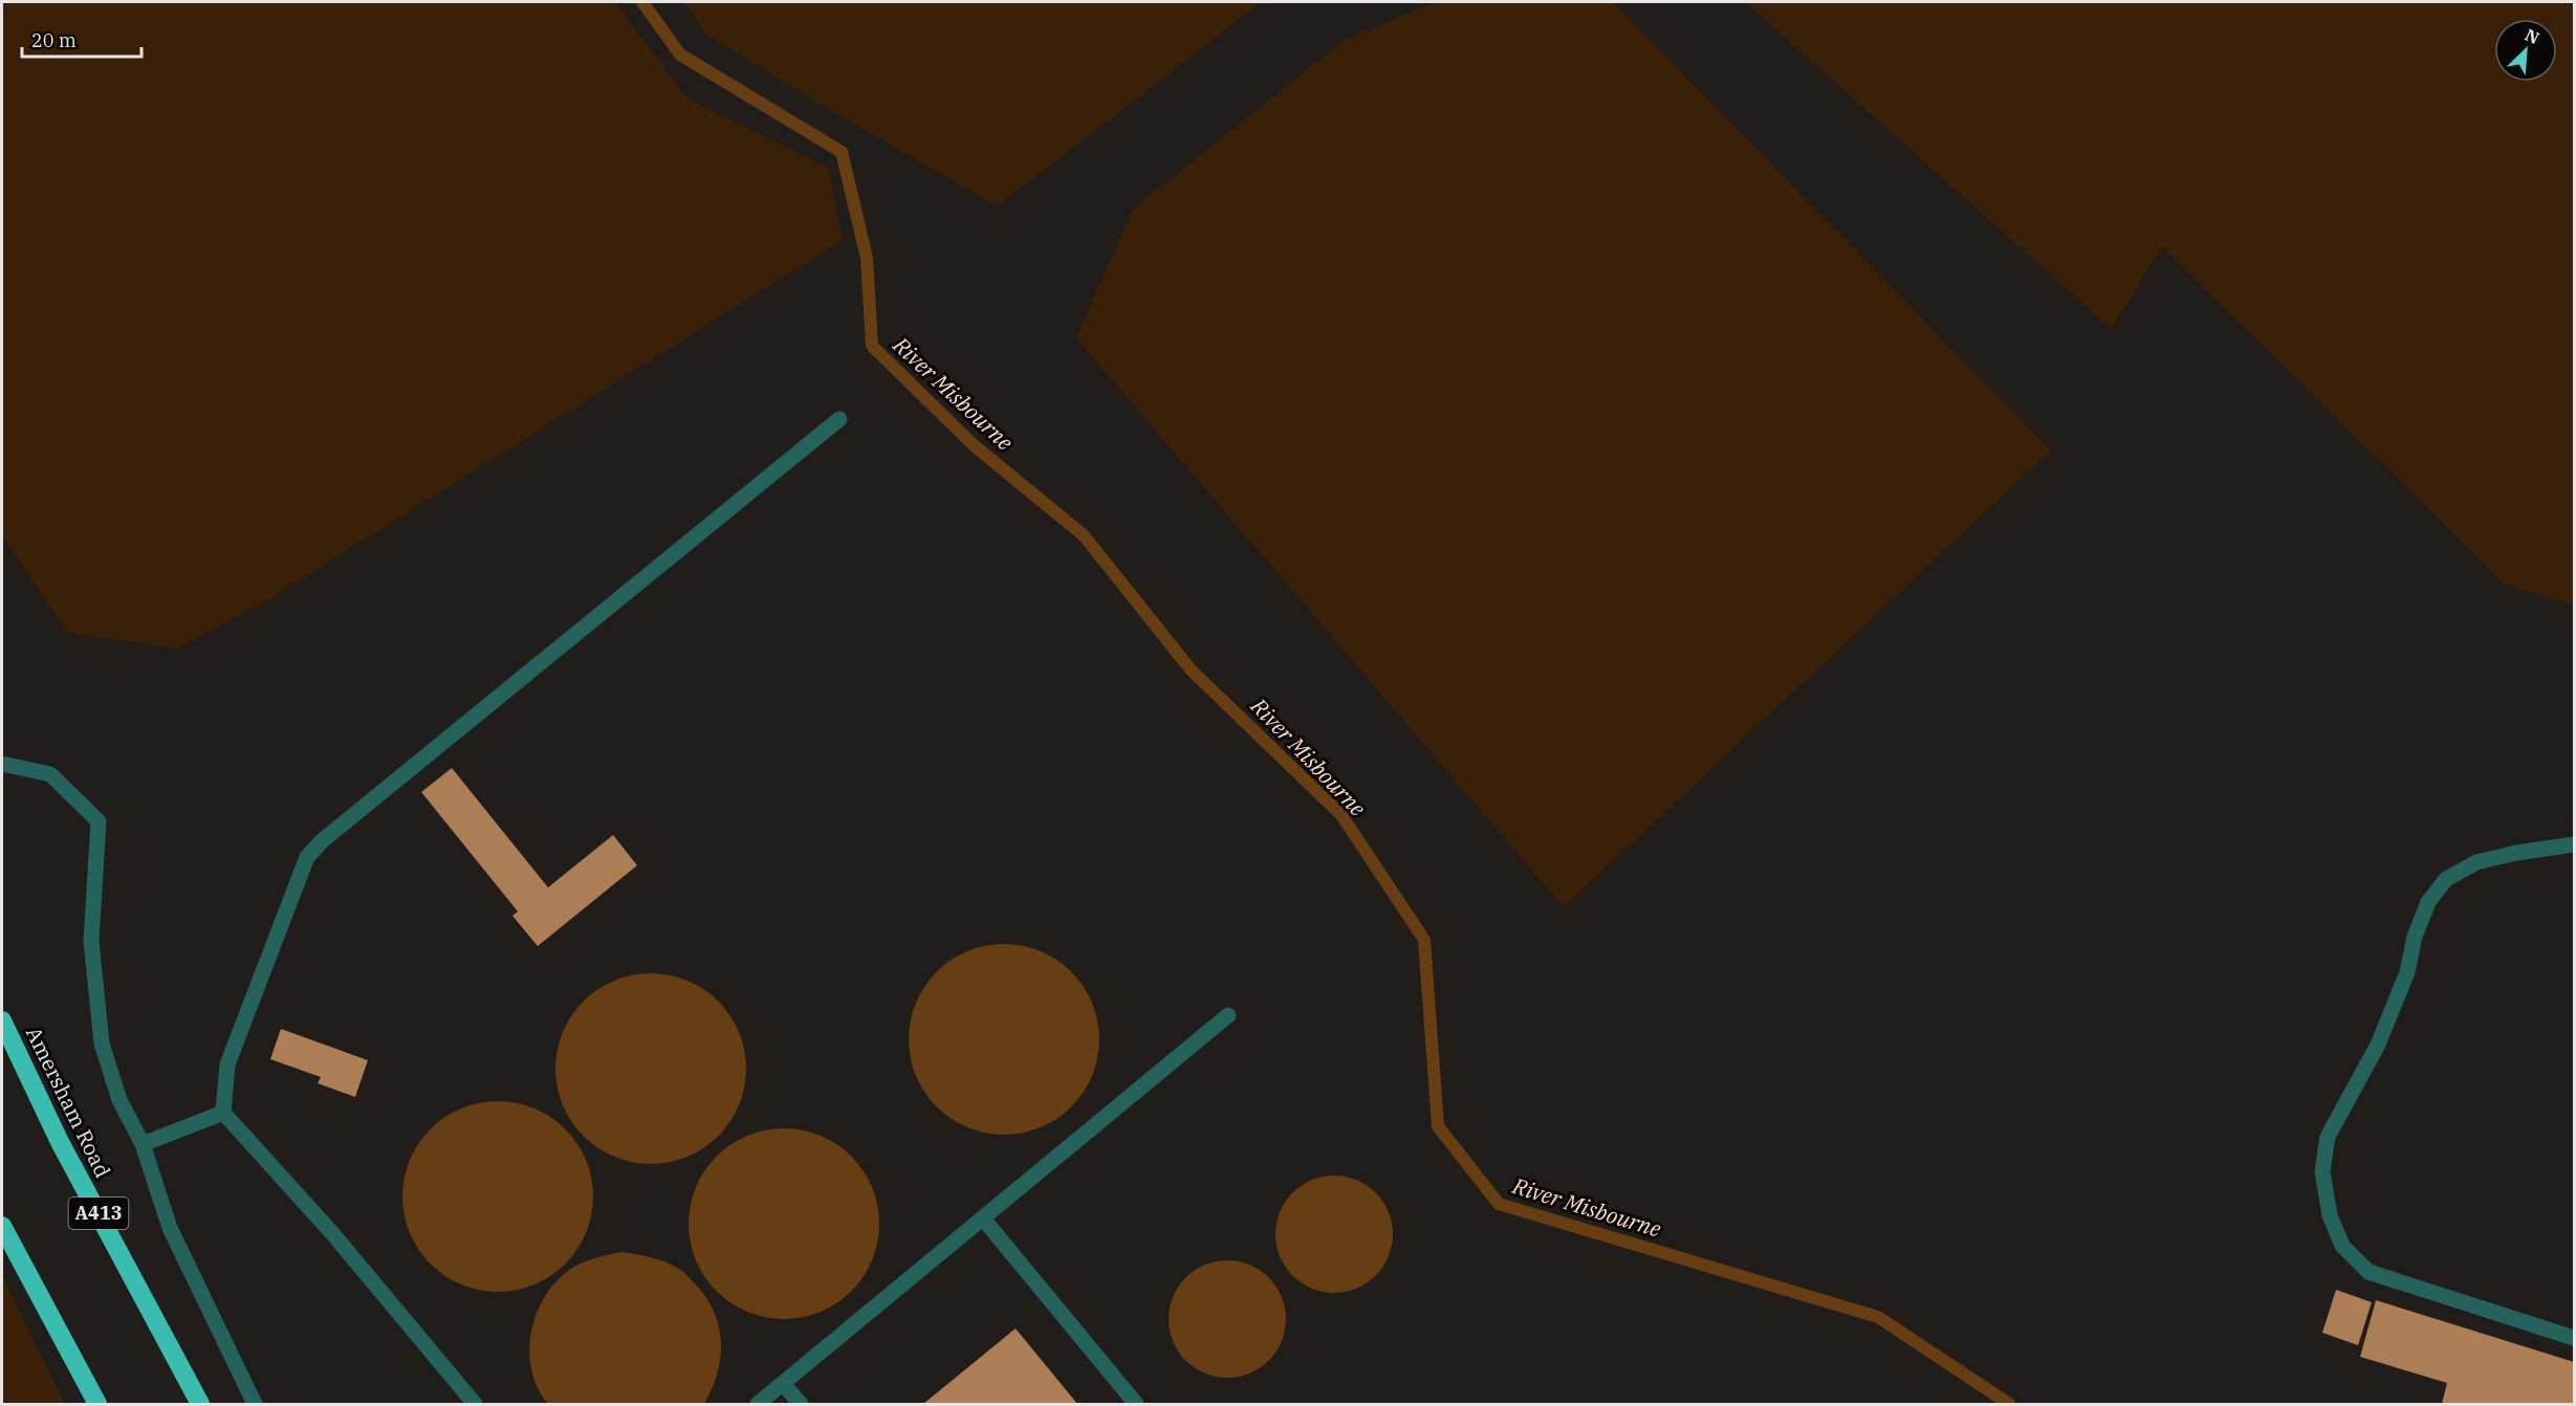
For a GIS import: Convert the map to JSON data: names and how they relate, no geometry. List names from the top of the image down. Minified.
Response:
{"streets":{"highway":["Amersham Road","A413"]},"water":["River Misbourne"],"scale_bar":"20 m","north":"top right"}
